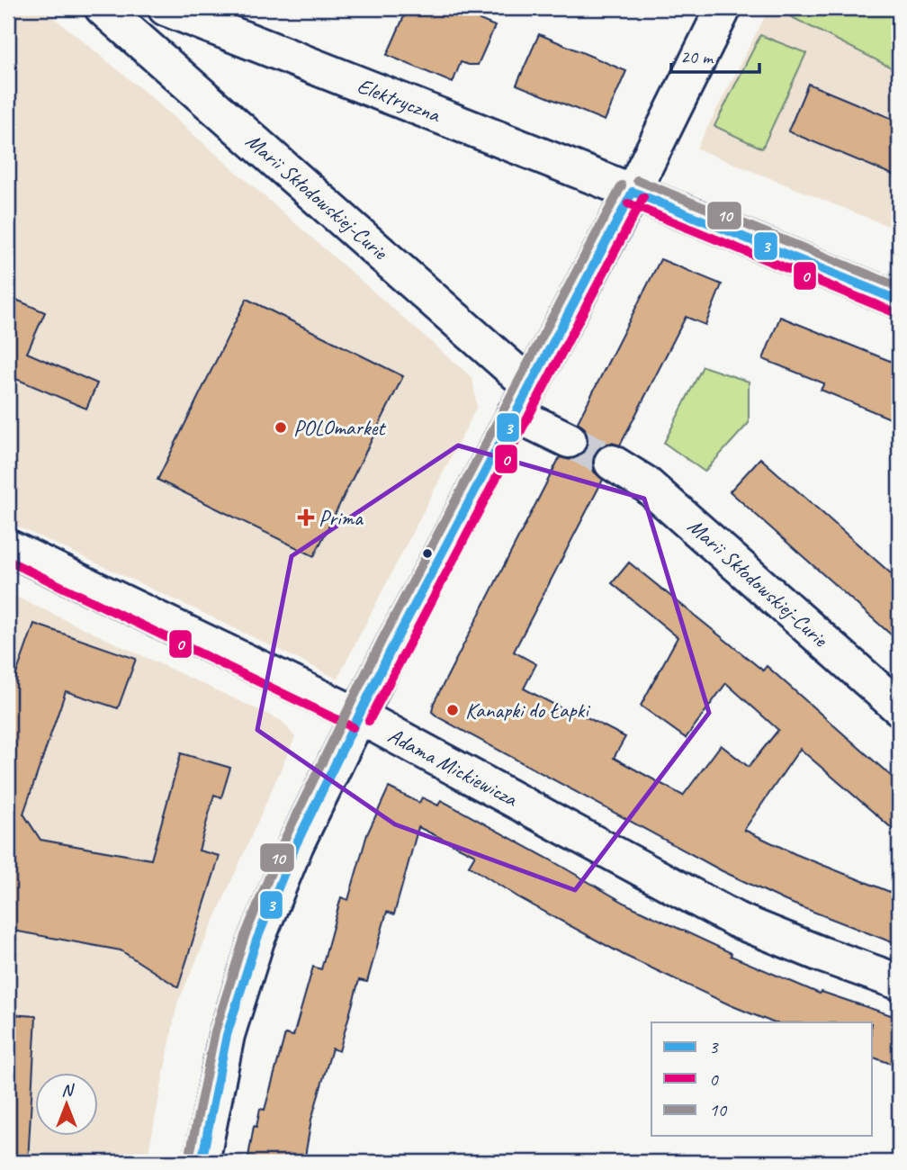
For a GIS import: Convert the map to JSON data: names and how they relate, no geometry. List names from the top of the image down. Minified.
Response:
{"streets":{"street":["Elektryczna","Marii Skłodowskiej-Curie","Adama Mickiewicza"]},"places":{"other":["POLOmarket","Kanapki do Łapki"],"health":["Prima"]},"lines":["transit line 10","transit line 3","transit line 0"],"legend":["3","0","10"],"scale_bar":"20 m","north":"top"}
